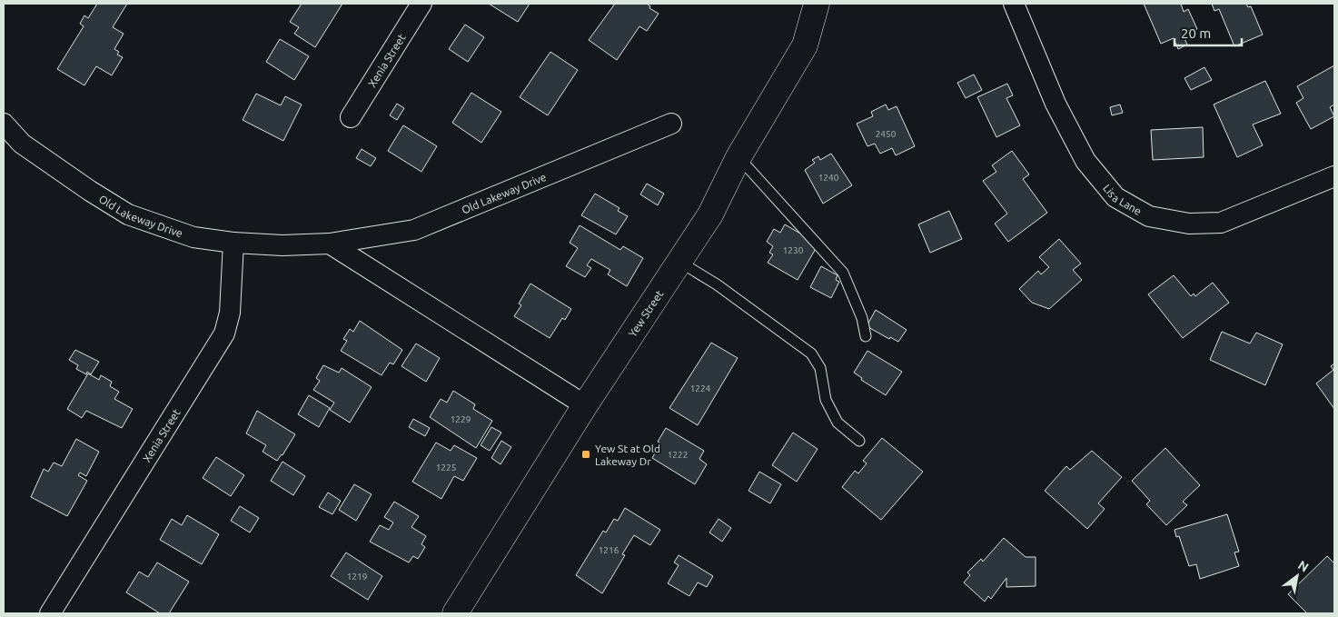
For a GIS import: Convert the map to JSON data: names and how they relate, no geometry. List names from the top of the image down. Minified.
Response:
{"streets":{"street":["Xenia Street","Old Lakeway Drive","Lisa Lane","Yew Street"]},"crossings":[["Xenia Street","Old Lakeway Drive"]],"places":{"transit":["Yew St at Old Lakeway Dr"]},"house_numbers":["2450","1240","1230","1224","1229","1222","1225","1216","1219"],"scale_bar":"20 m","north":"top right"}
